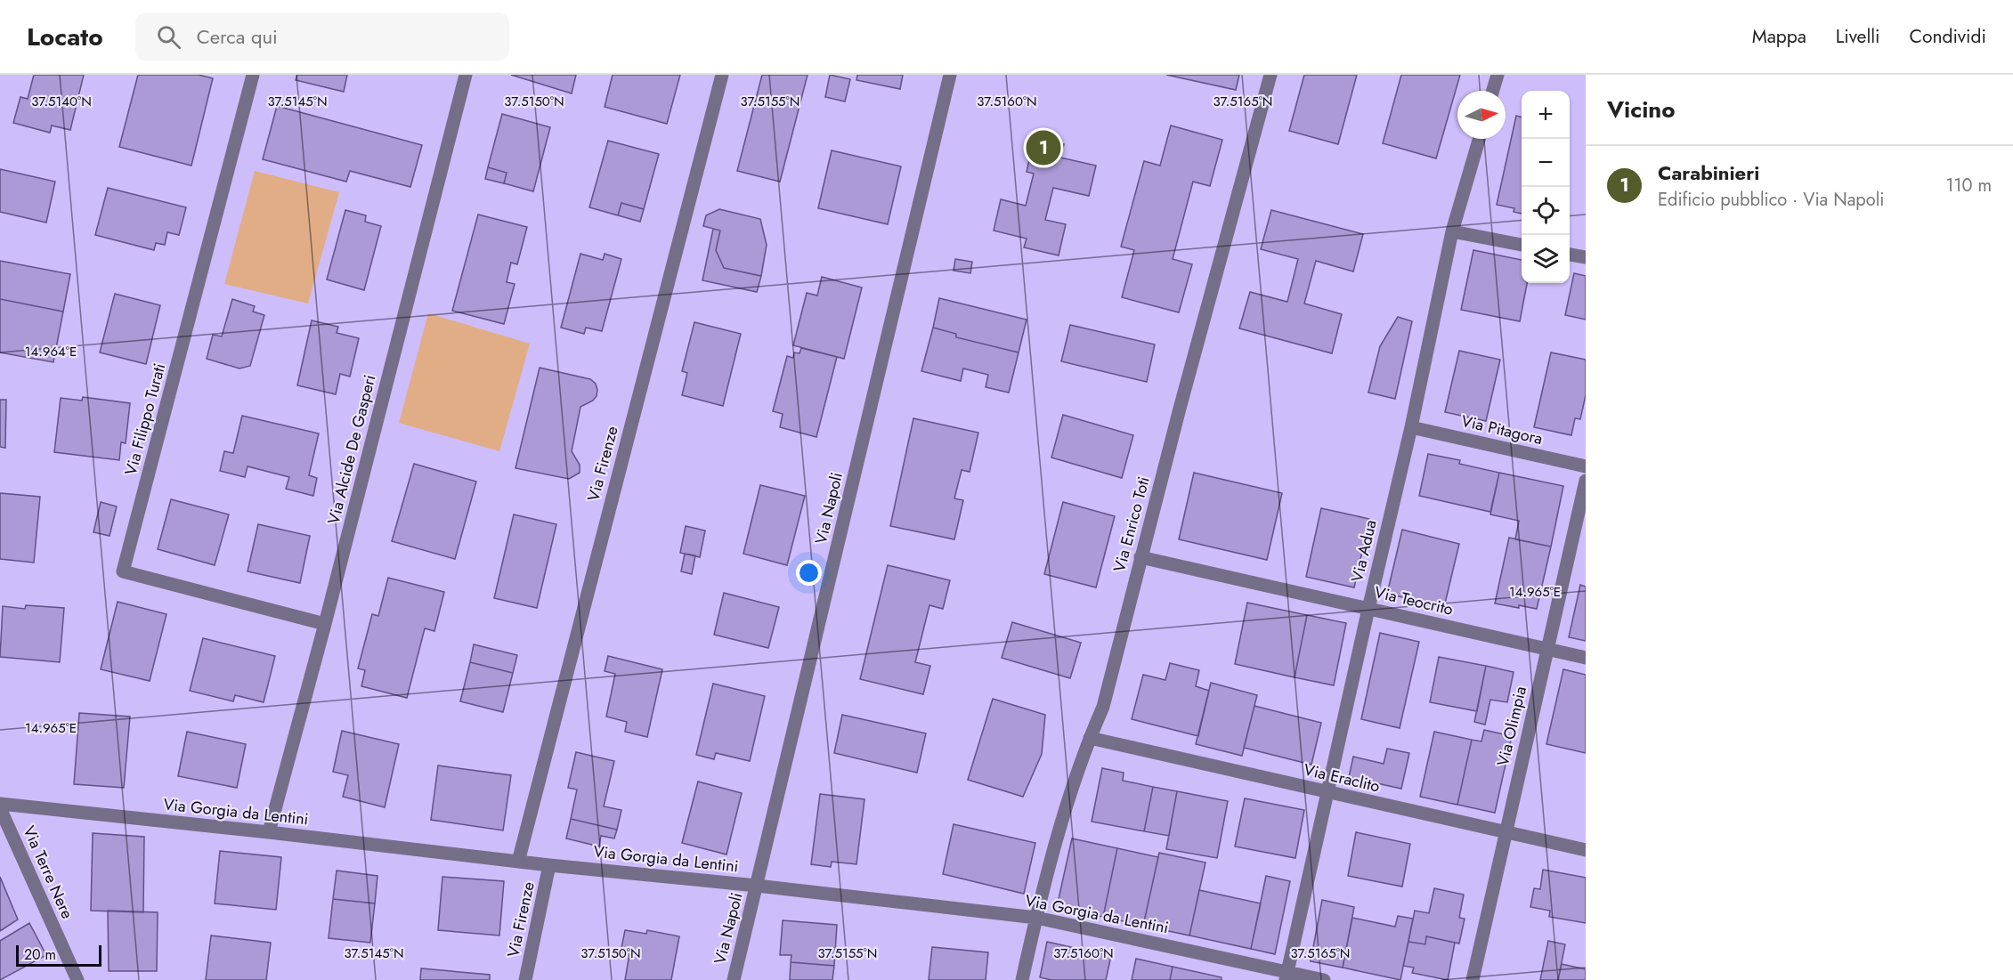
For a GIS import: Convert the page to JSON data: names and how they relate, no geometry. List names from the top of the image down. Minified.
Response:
{"streets":{"street":["Via Filippo Turati","Via Pitagora","Via Alcide De Gasperi","Via Firenze","Via Napoli","Via Enrico Toti","Via Adua","Via Teocrito","Via Olimpia","Via Eraclito","Via Gorgia da Lentini","Via Terre Nere"]},"crossings":[["Via Filippo Turati","Via Alcide De Gasperi"],["Via Pitagora","Via Adua"],["Via Alcide De Gasperi","Via Gorgia da Lentini"],["Via Firenze","Via Gorgia da Lentini"],["Via Napoli","Via Gorgia da Lentini"],["Via Enrico Toti","Via Teocrito"],["Via Enrico Toti","Via Eraclito"],["Via Enrico Toti","Via Gorgia da Lentini"],["Via Adua","Via Teocrito"],["Via Adua","Via Eraclito"],["Via Adua","Via Gorgia da Lentini"],["Via Teocrito","Via Olimpia"],["Via Olimpia","Via Eraclito"]],"scale_bar":"20 m","north":"right","page":{"header":"Locato","search":"Cerca qui","nav":["Mappa","Livelli","Condividi"],"heading":"Vicino","map_buttons":["+","−"],"pins":"1","list":[{"mark":"1","name":"Carabinieri","note":"Edificio pubblico · Via Napoli","value":"110 m"}],"scale":"20 m"},"coordinates":["37.5140°N","37.5145°N","37.5150°N","37.5155°N","37.5160°N","37.5165°N","14.964°E","14.965°E"]}
